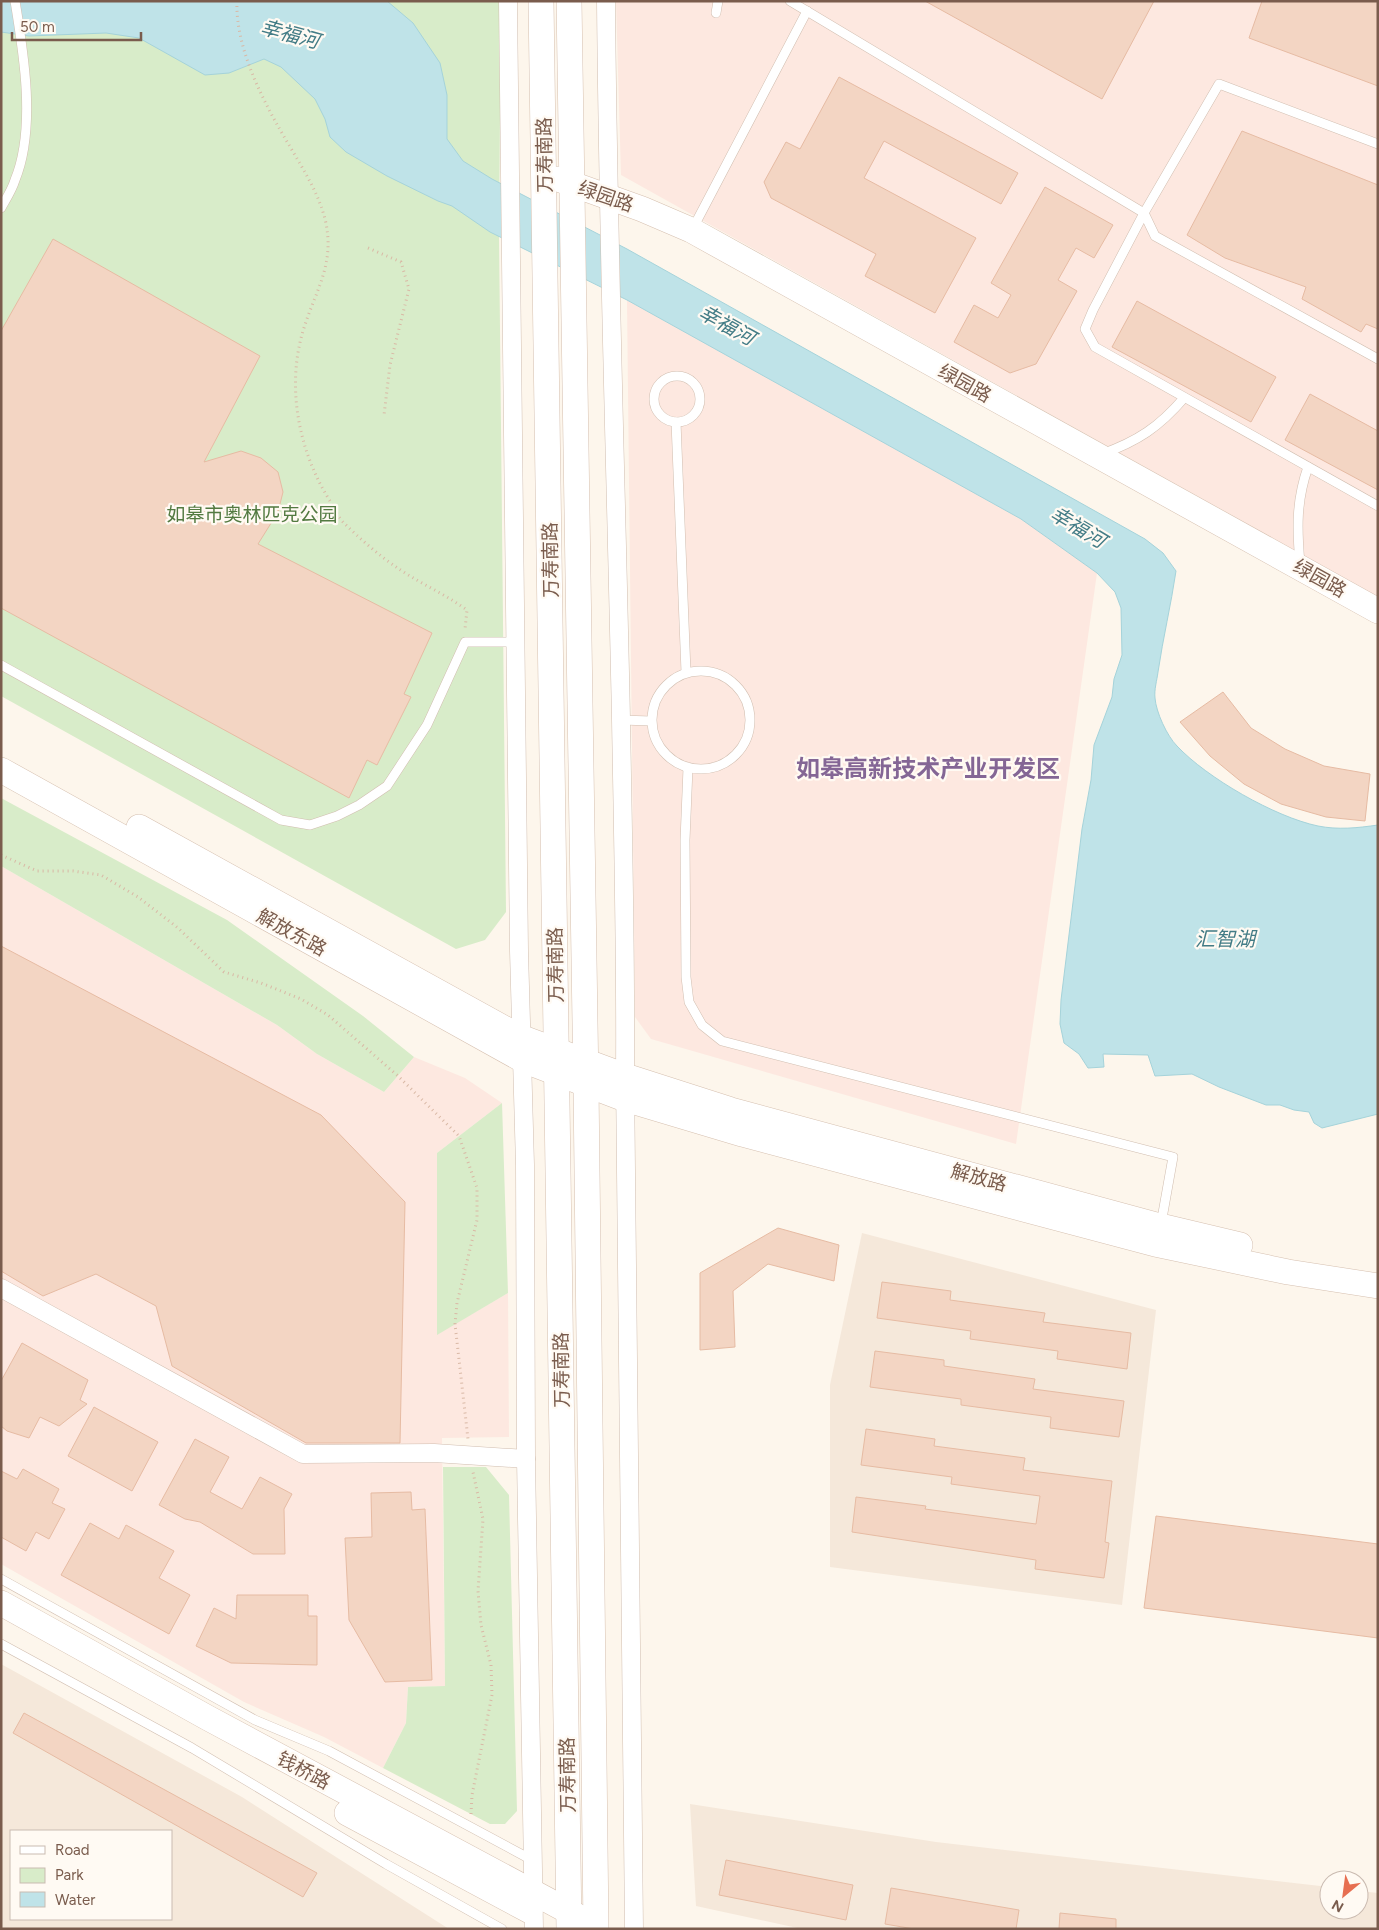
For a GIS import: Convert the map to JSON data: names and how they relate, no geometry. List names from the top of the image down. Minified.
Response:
{"streets":{"street":["万寿南路","绿园路","解放东路","解放路","钱桥路"]},"crossings":[["万寿南路","绿园路"],["万寿南路","解放东路"],["万寿南路","解放路"],["万寿南路","钱桥路"],["解放东路","解放路"]],"districts":["如皋高新技术产业开发区"],"water":["幸福河","汇智湖"],"parks":["如皋市奥林匹克公园"],"legend":["Road","Park","Water"],"scale_bar":"50 m","north":"bottom left"}
